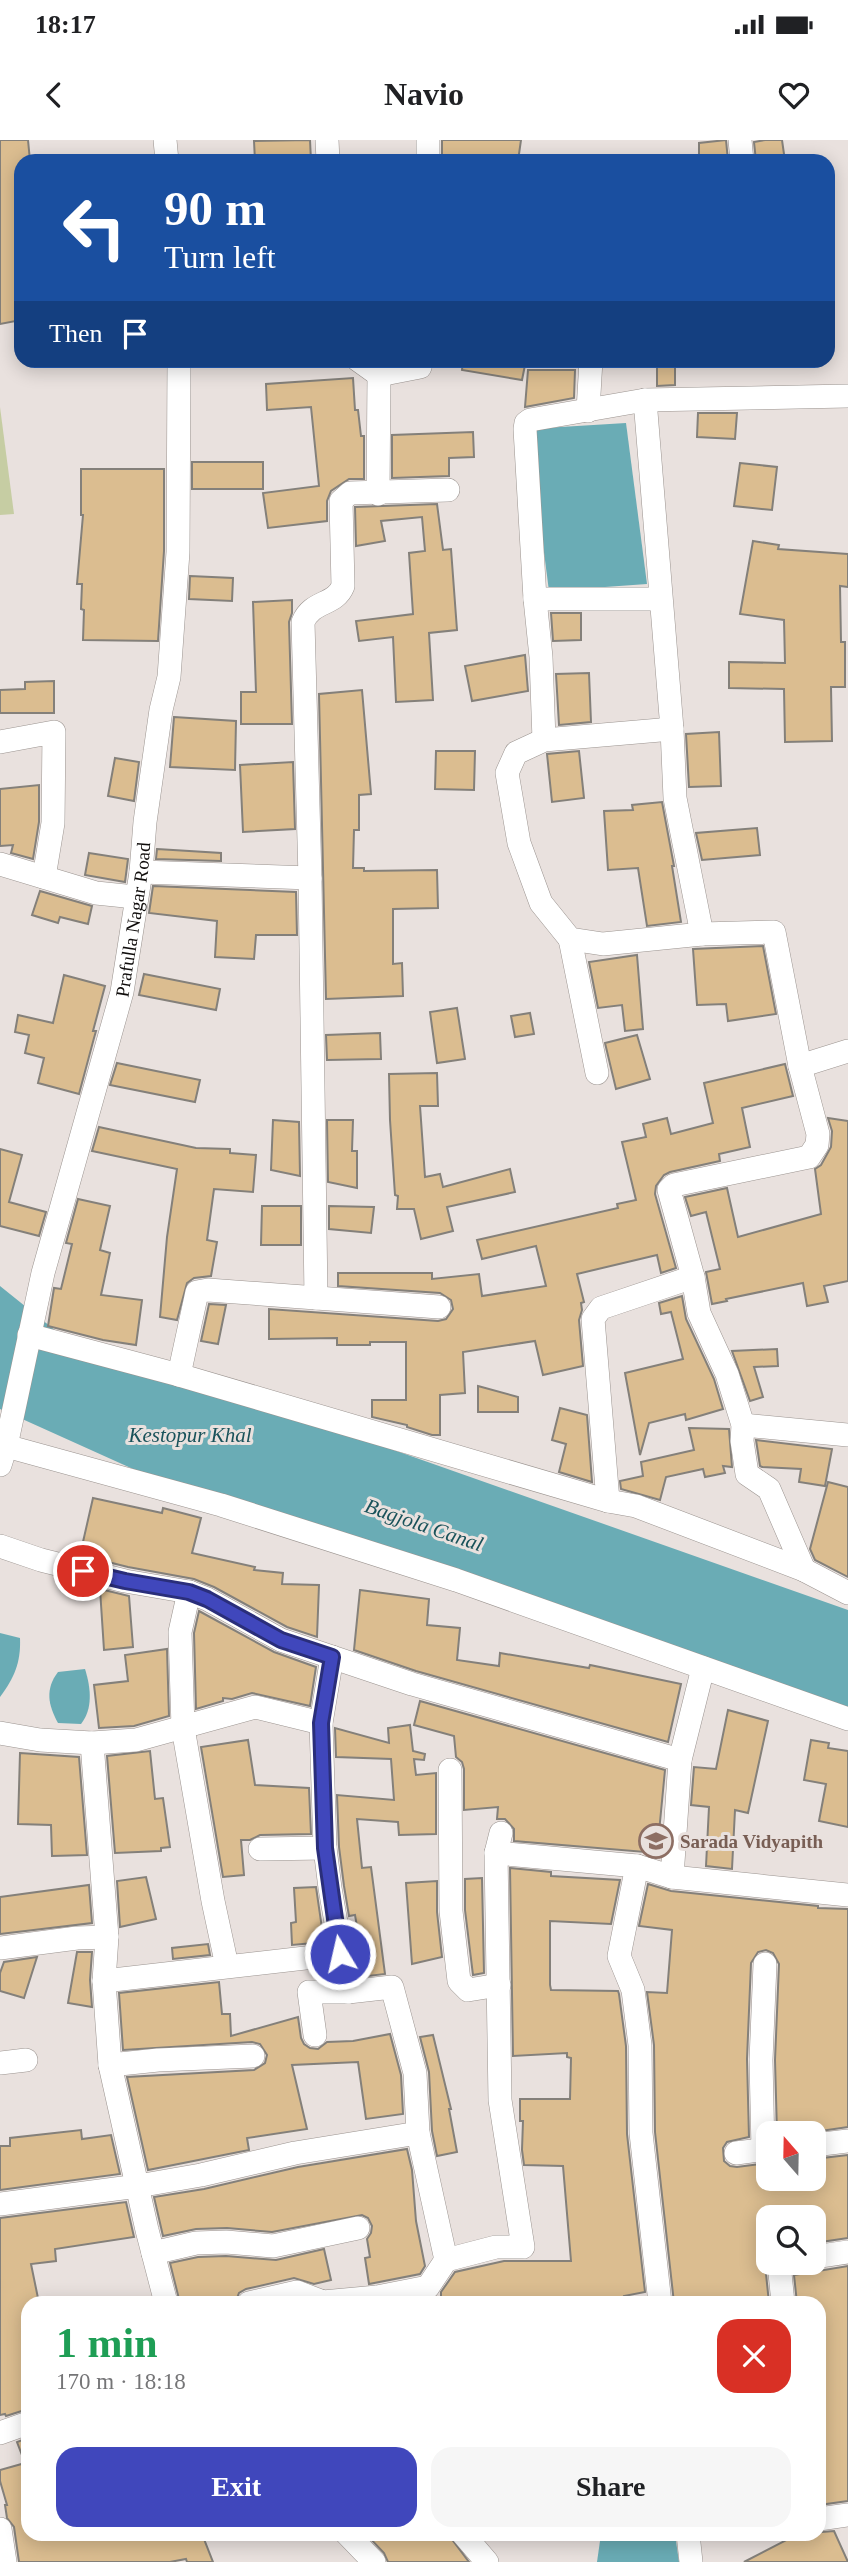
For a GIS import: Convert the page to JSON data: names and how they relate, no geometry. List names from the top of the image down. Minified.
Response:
{"streets":{"street":["Prafulla Nagar Road"]},"water":["Kestopur Khal","Bagjola Canal"],"places":{"school or university":["Sarada Vidyapith"]},"north":"top","page":{"status":"18:17","header":"Navio","turn":["90 m","Turn left"],"then":"Then","heading":["1 min","170 m · 18:18"],"buttons":["Exit","Share"]}}
